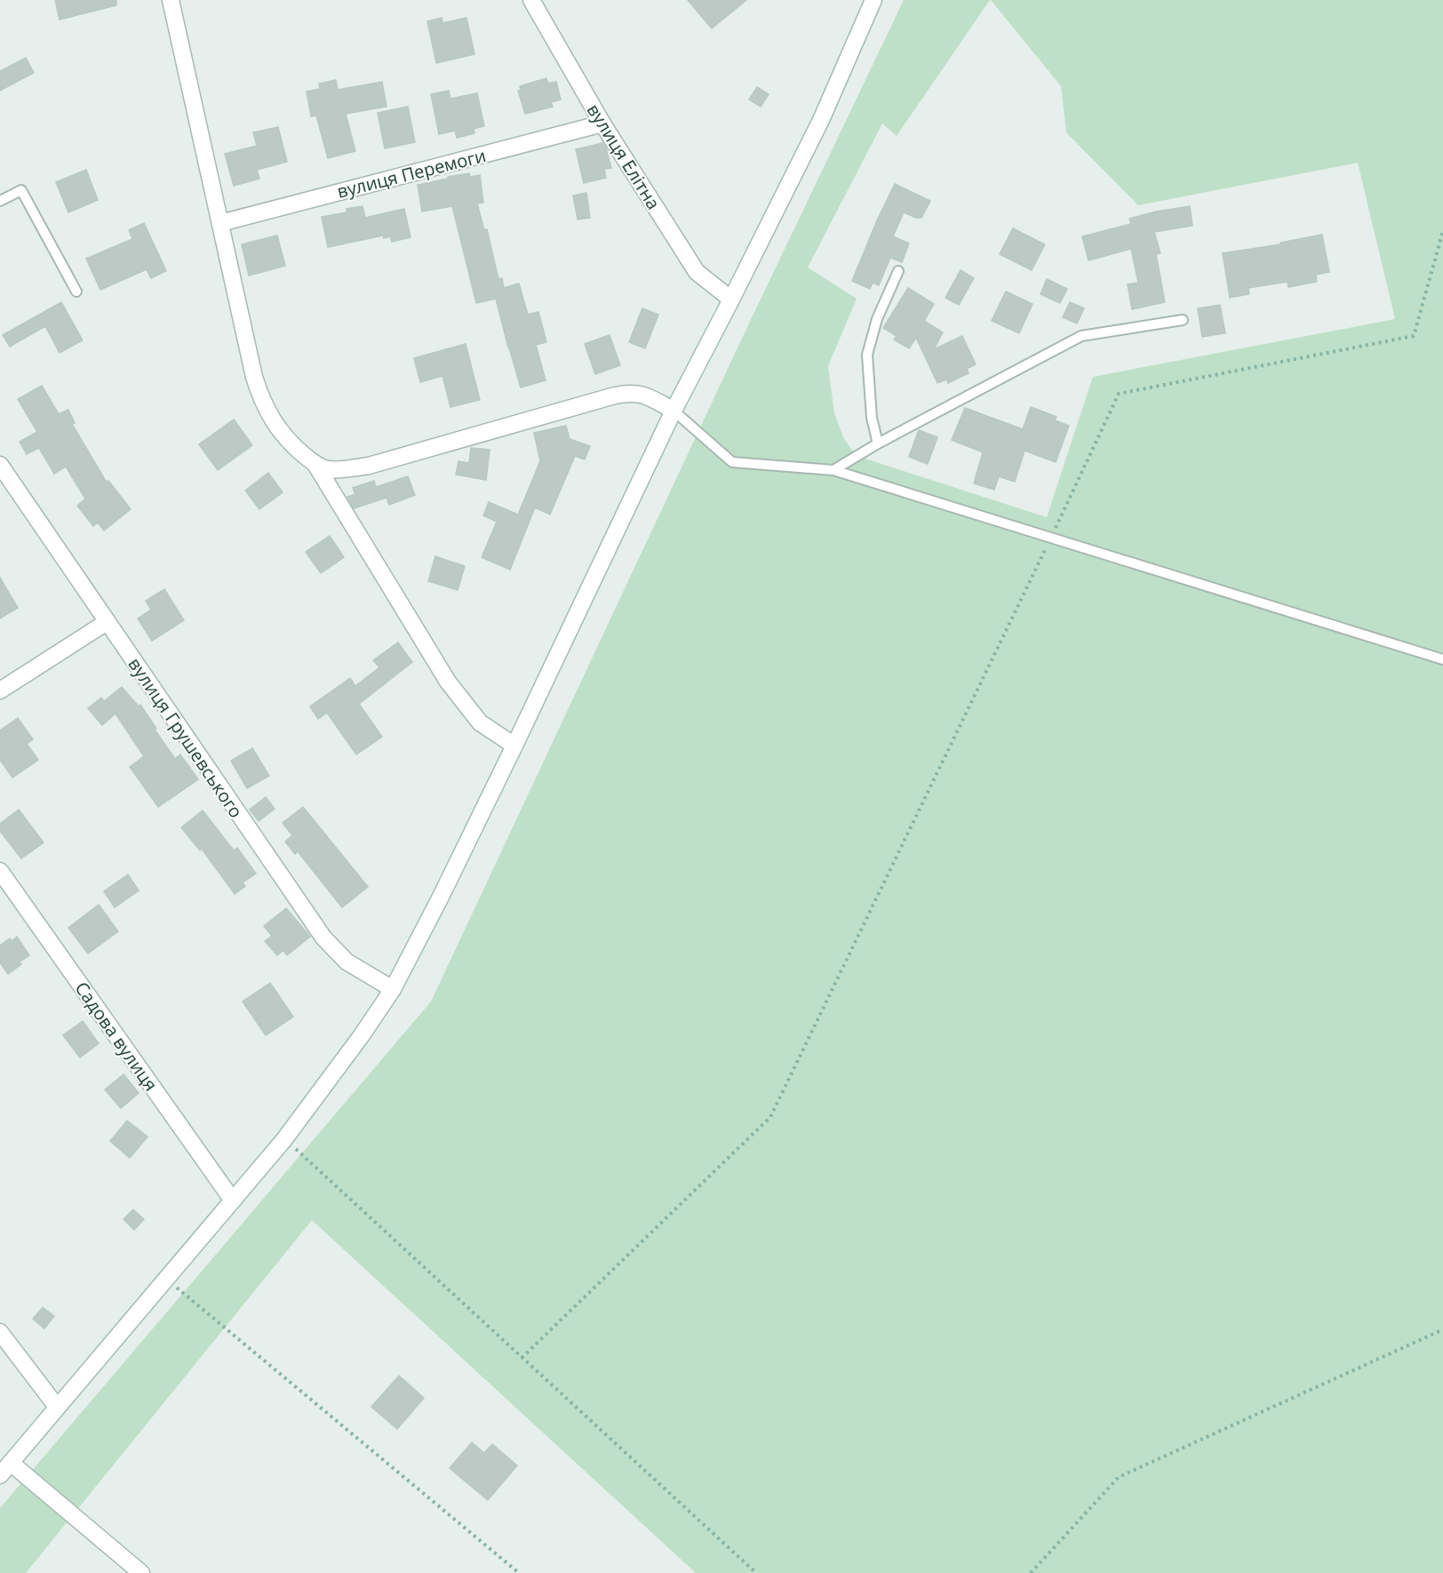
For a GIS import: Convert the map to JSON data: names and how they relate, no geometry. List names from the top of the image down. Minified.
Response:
{"streets":{"street":["вулиця Елітна","вулиця Перемоги","вулиця Грушевського","Садова вулиця"]},"crossings":[["вулиця Елітна","вулиця Перемоги"]]}
